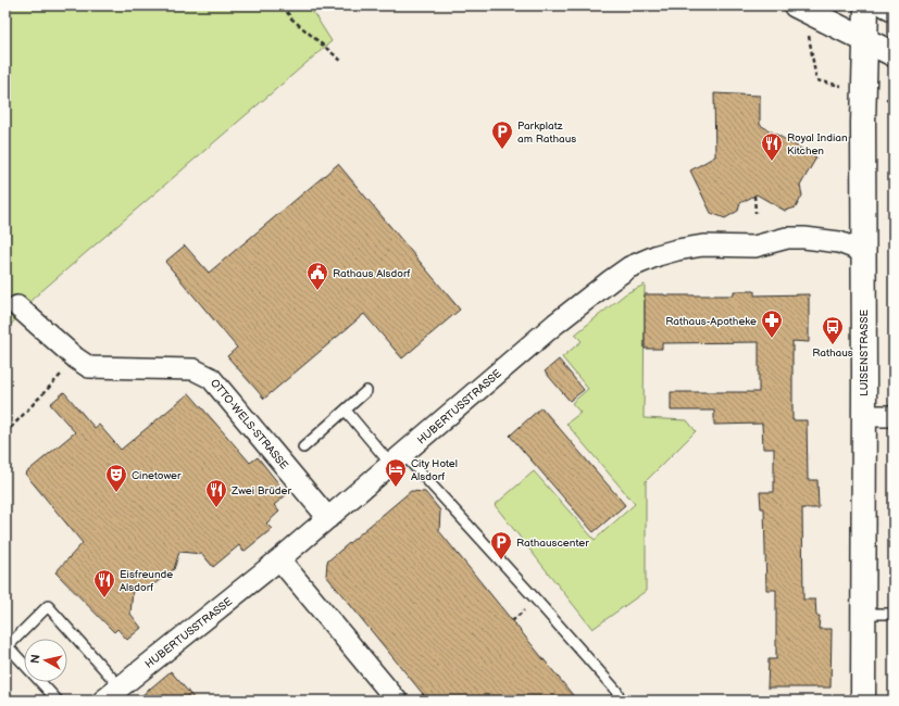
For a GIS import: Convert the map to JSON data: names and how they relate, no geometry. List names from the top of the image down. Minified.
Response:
{"streets":{"main road":["LUISENSTRASSE"],"street":["HUBERTUSSTRASSE","OTTO-WELS-STRASSE"]},"crossings":[["LUISENSTRASSE","HUBERTUSSTRASSE"],["HUBERTUSSTRASSE","OTTO-WELS-STRASSE"]],"places":{"parking":["Parkplatz am Rathaus","Rathauscenter"],"restaurant":["Royal Indian Kitchen","Zwei Brüder","Eisfreunde Alsdorf"],"public building":["Rathaus Alsdorf"],"pharmacy":["Rathaus-Apotheke"],"bus stop":["Rathaus"],"hotel":["City Hotel Alsdorf"],"theatre":["Cinetower"]},"north":"left"}
